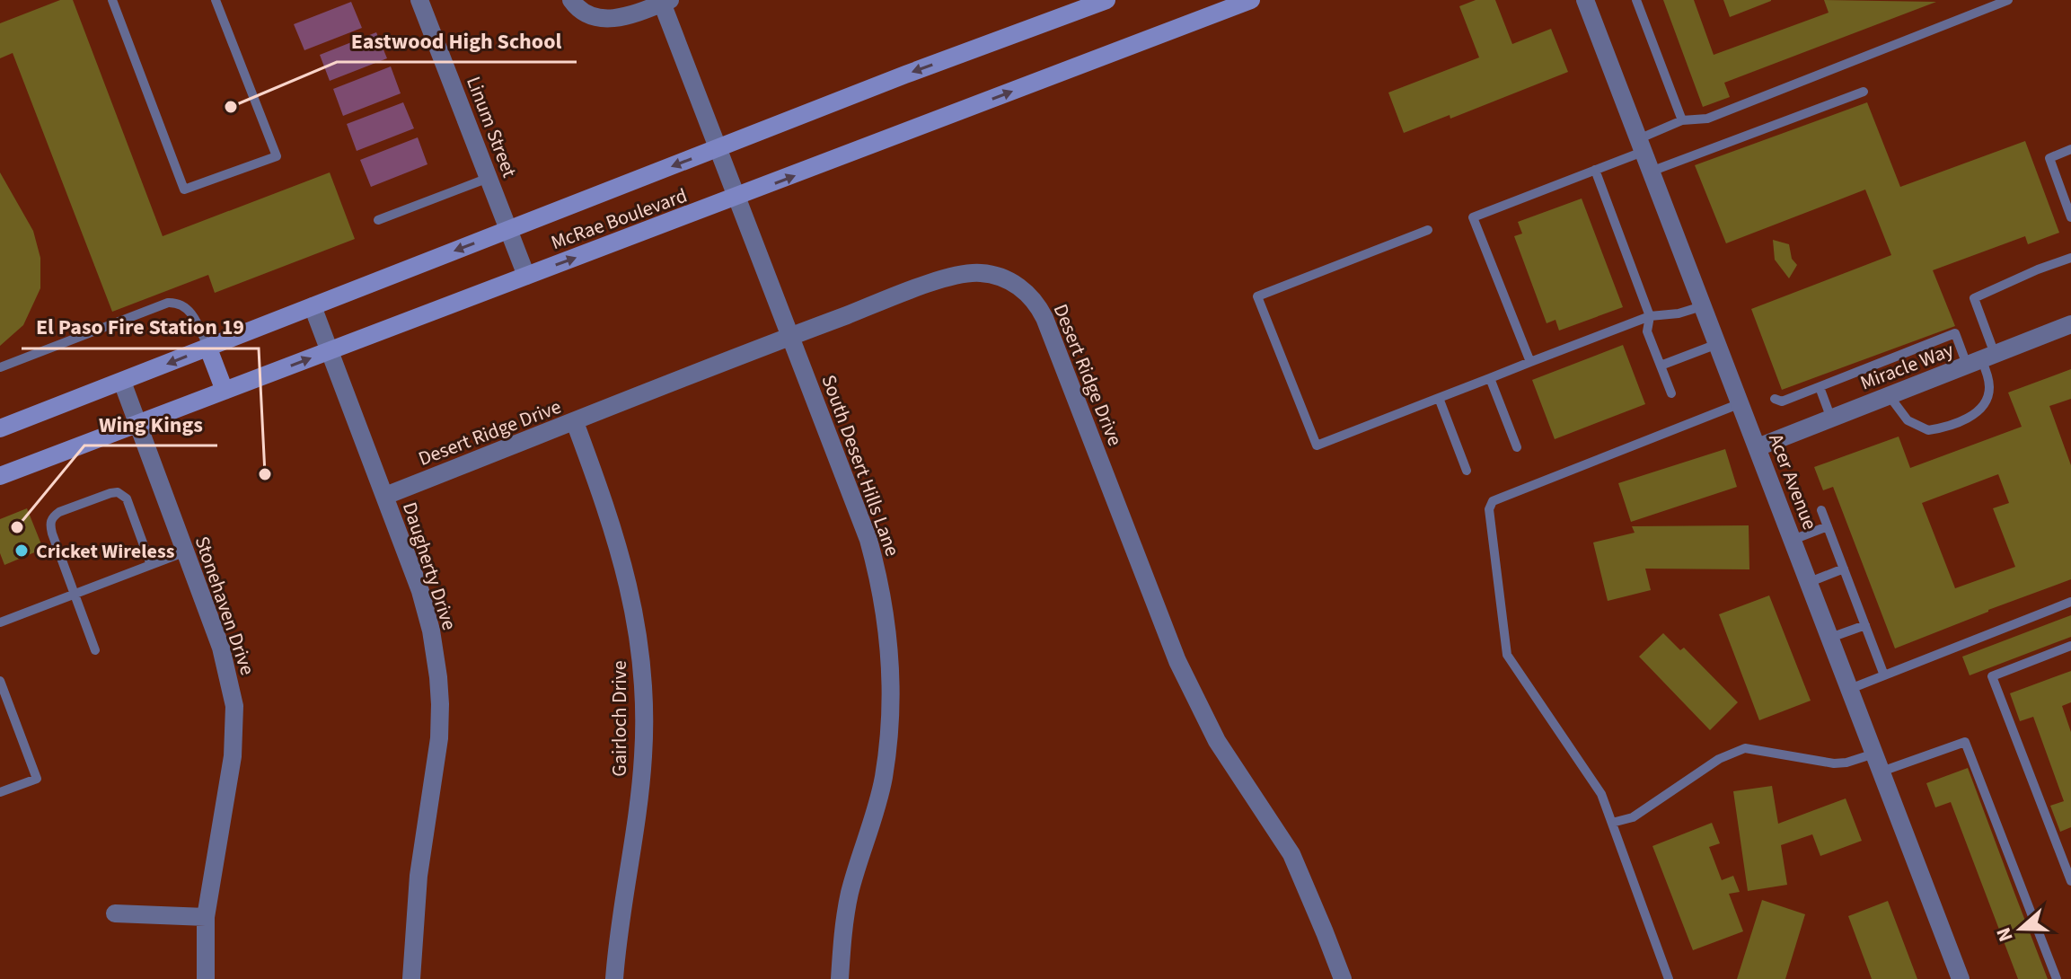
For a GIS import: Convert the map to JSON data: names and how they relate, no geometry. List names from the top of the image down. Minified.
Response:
{"streets":{"main road":["McRae Boulevard"],"street":["Linum Street","Miracle Way","Desert Ridge Drive","South Desert Hills Lane","Acer Avenue","Daugherty Drive","Stonehaven Drive","Gairloch Drive"]},"crossings":[["Linum Street","McRae Boulevard"],["McRae Boulevard","South Desert Hills Lane"],["McRae Boulevard","Daugherty Drive"],["McRae Boulevard","Stonehaven Drive"],["Miracle Way","Acer Avenue"],["Desert Ridge Drive","South Desert Hills Lane"],["Desert Ridge Drive","Daugherty Drive"],["Desert Ridge Drive","Gairloch Drive"]],"places":["Eastwood High School","El Paso Fire Station 19","Wing Kings","Cricket Wireless"],"north":"left"}
